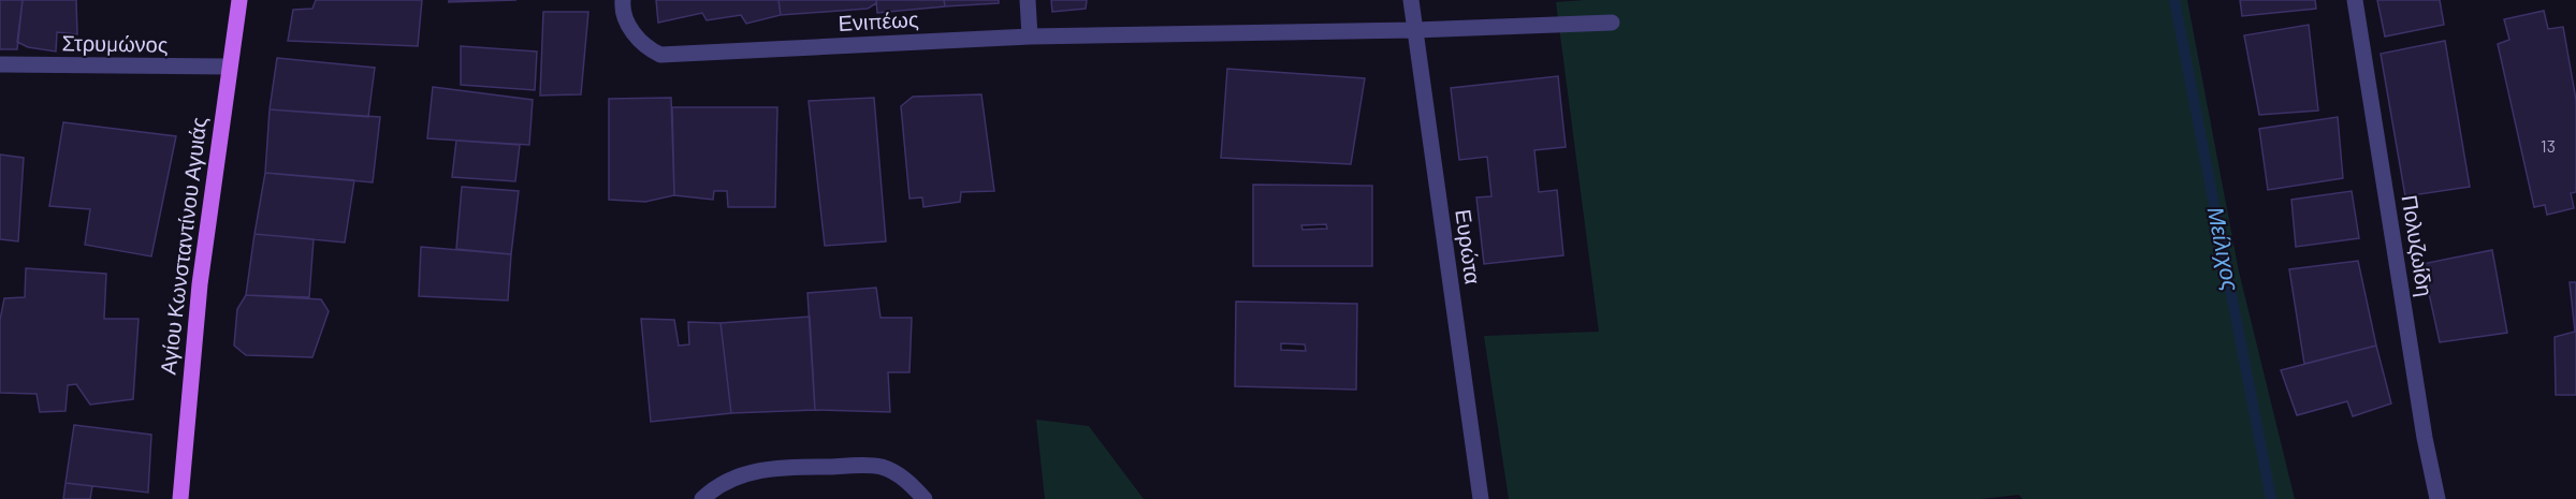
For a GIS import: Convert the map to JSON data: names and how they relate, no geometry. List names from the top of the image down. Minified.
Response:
{"streets":{"main road":["Αγίου Κωνσταντίνου Αγυιάς"],"street":["Ενιπέως","Στρυμώνος","Πολυζωίδη","Ευρώτα"]},"crossings":[["Ενιπέως","Ευρώτα"],["Στρυμώνος","Αγίου Κωνσταντίνου Αγυιάς"]],"water":["Μείλιχος"],"house_numbers":["13"]}
